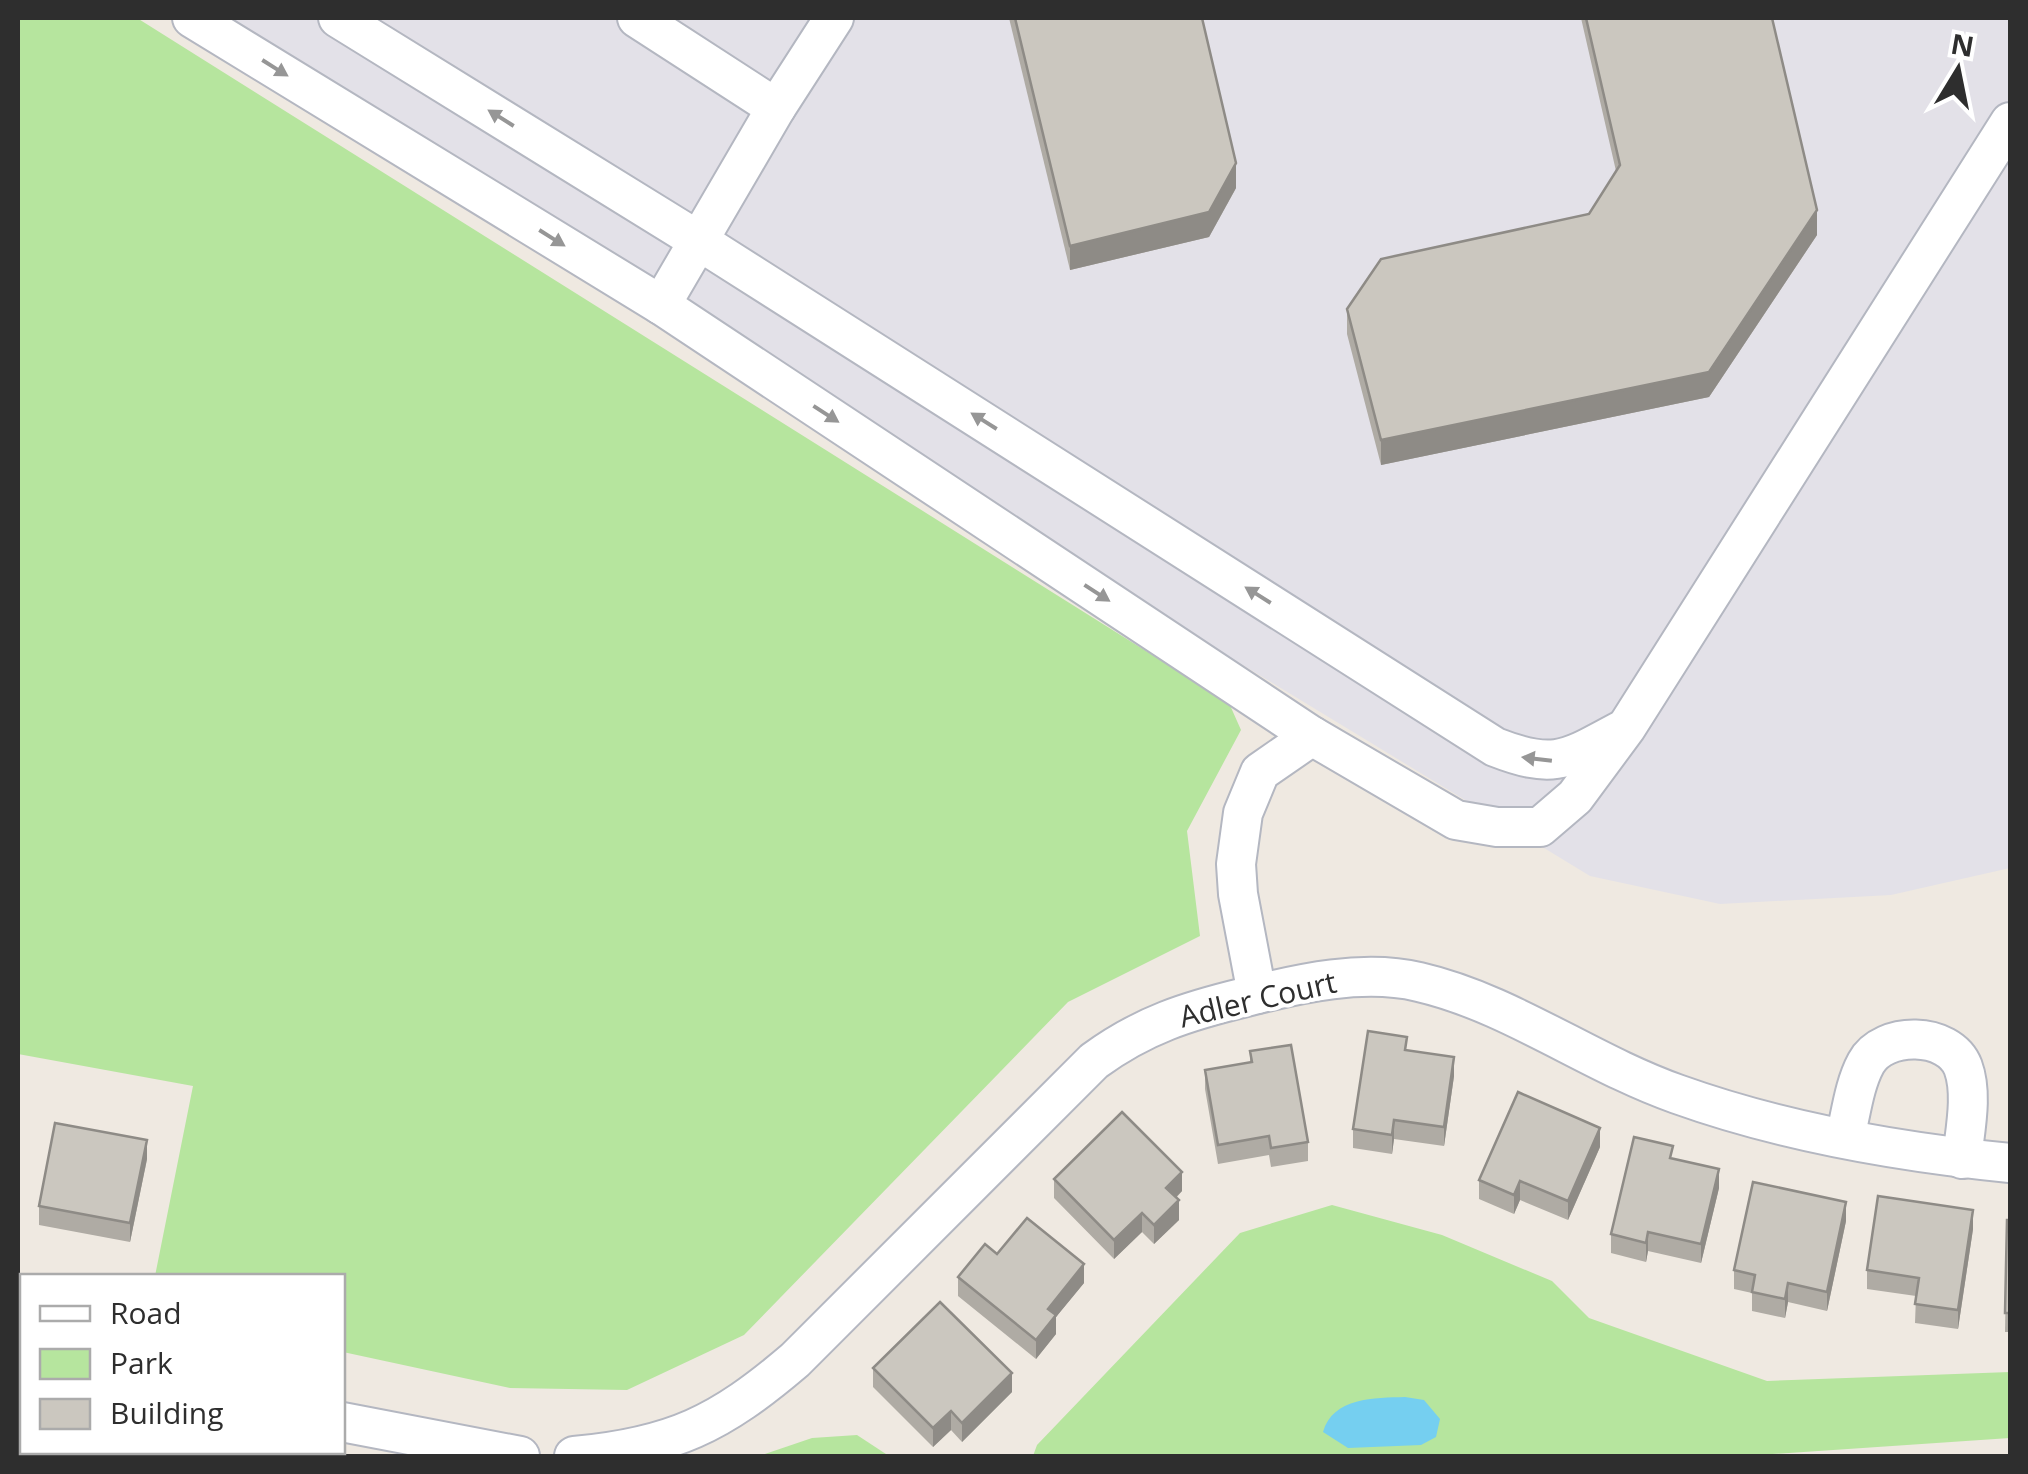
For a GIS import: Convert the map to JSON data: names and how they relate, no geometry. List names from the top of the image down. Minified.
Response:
{"streets":{"street":["Adler Court"]},"legend":["Road","Park","Building"],"north":"top"}
